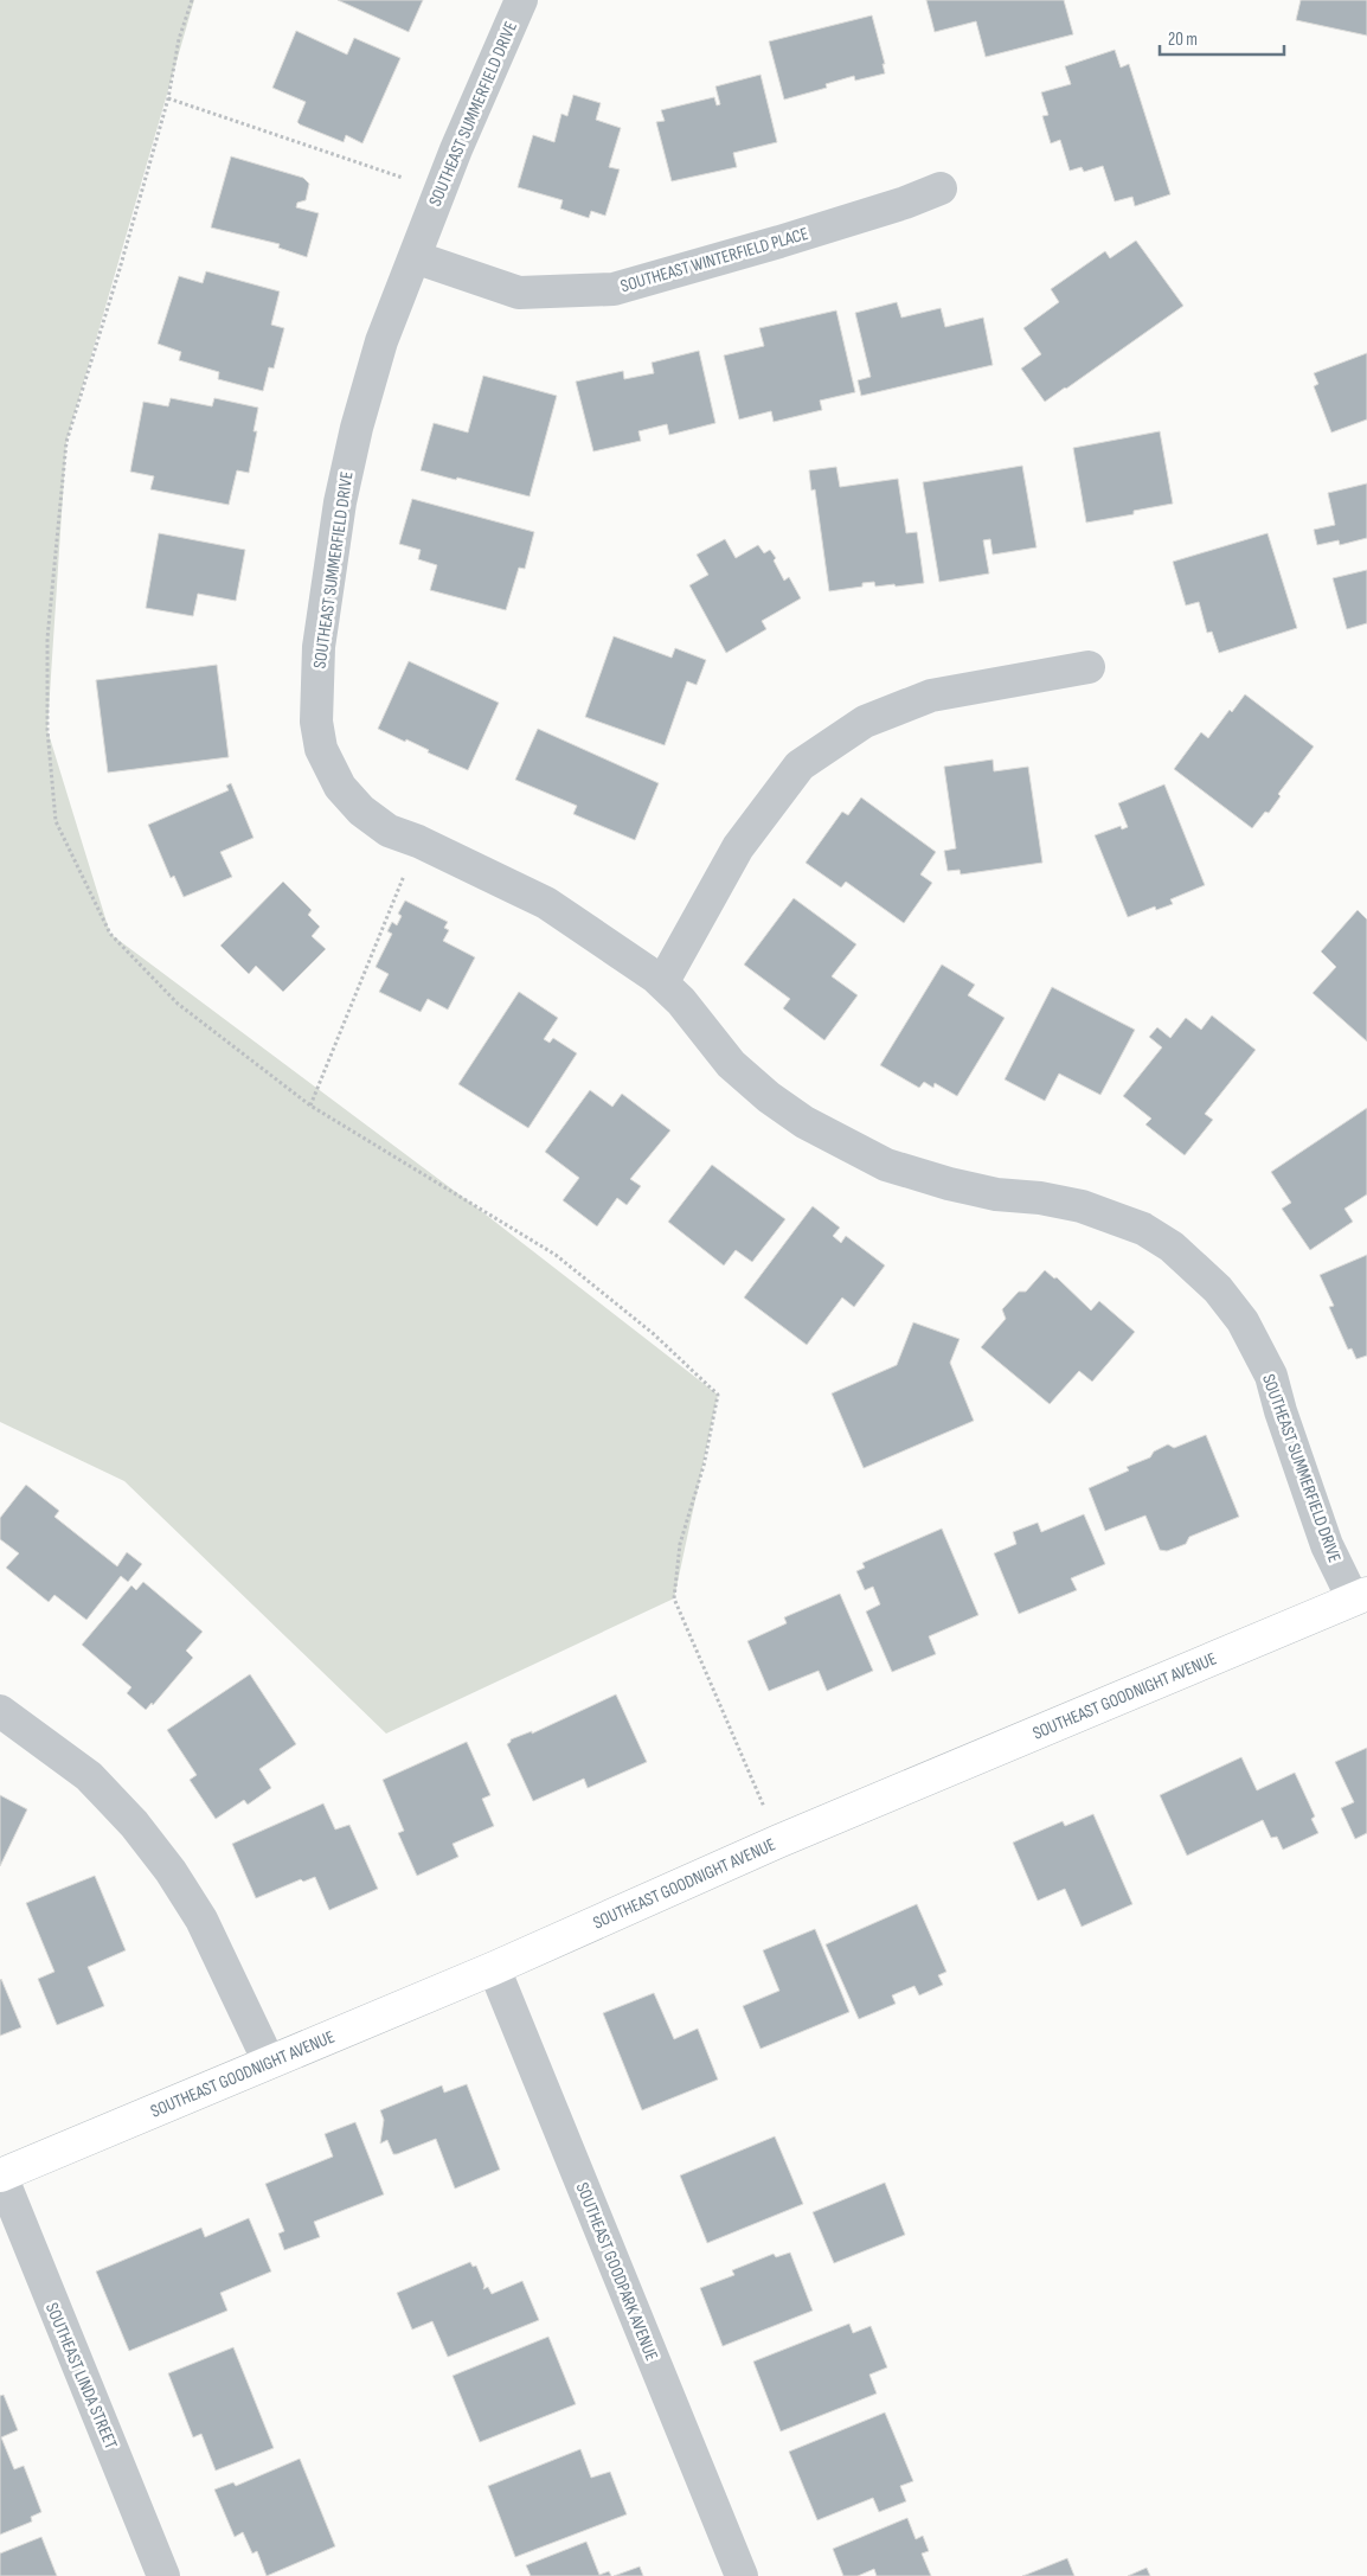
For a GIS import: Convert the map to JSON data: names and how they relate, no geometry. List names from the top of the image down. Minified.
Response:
{"streets":{"street":["SOUTHEAST SUMMERFIELD DRIVE","SOUTHEAST WINTERFIELD PLACE","SOUTHEAST GOODNIGHT AVENUE","SOUTHEAST GOODPARK AVENUE","SOUTHEAST LINDA STREET"]},"crossings":[["SOUTHEAST SUMMERFIELD DRIVE","SOUTHEAST WINTERFIELD PLACE"],["SOUTHEAST SUMMERFIELD DRIVE","SOUTHEAST GOODNIGHT AVENUE"],["SOUTHEAST GOODNIGHT AVENUE","SOUTHEAST GOODPARK AVENUE"],["SOUTHEAST GOODNIGHT AVENUE","SOUTHEAST LINDA STREET"]],"scale_bar":"20 m"}
